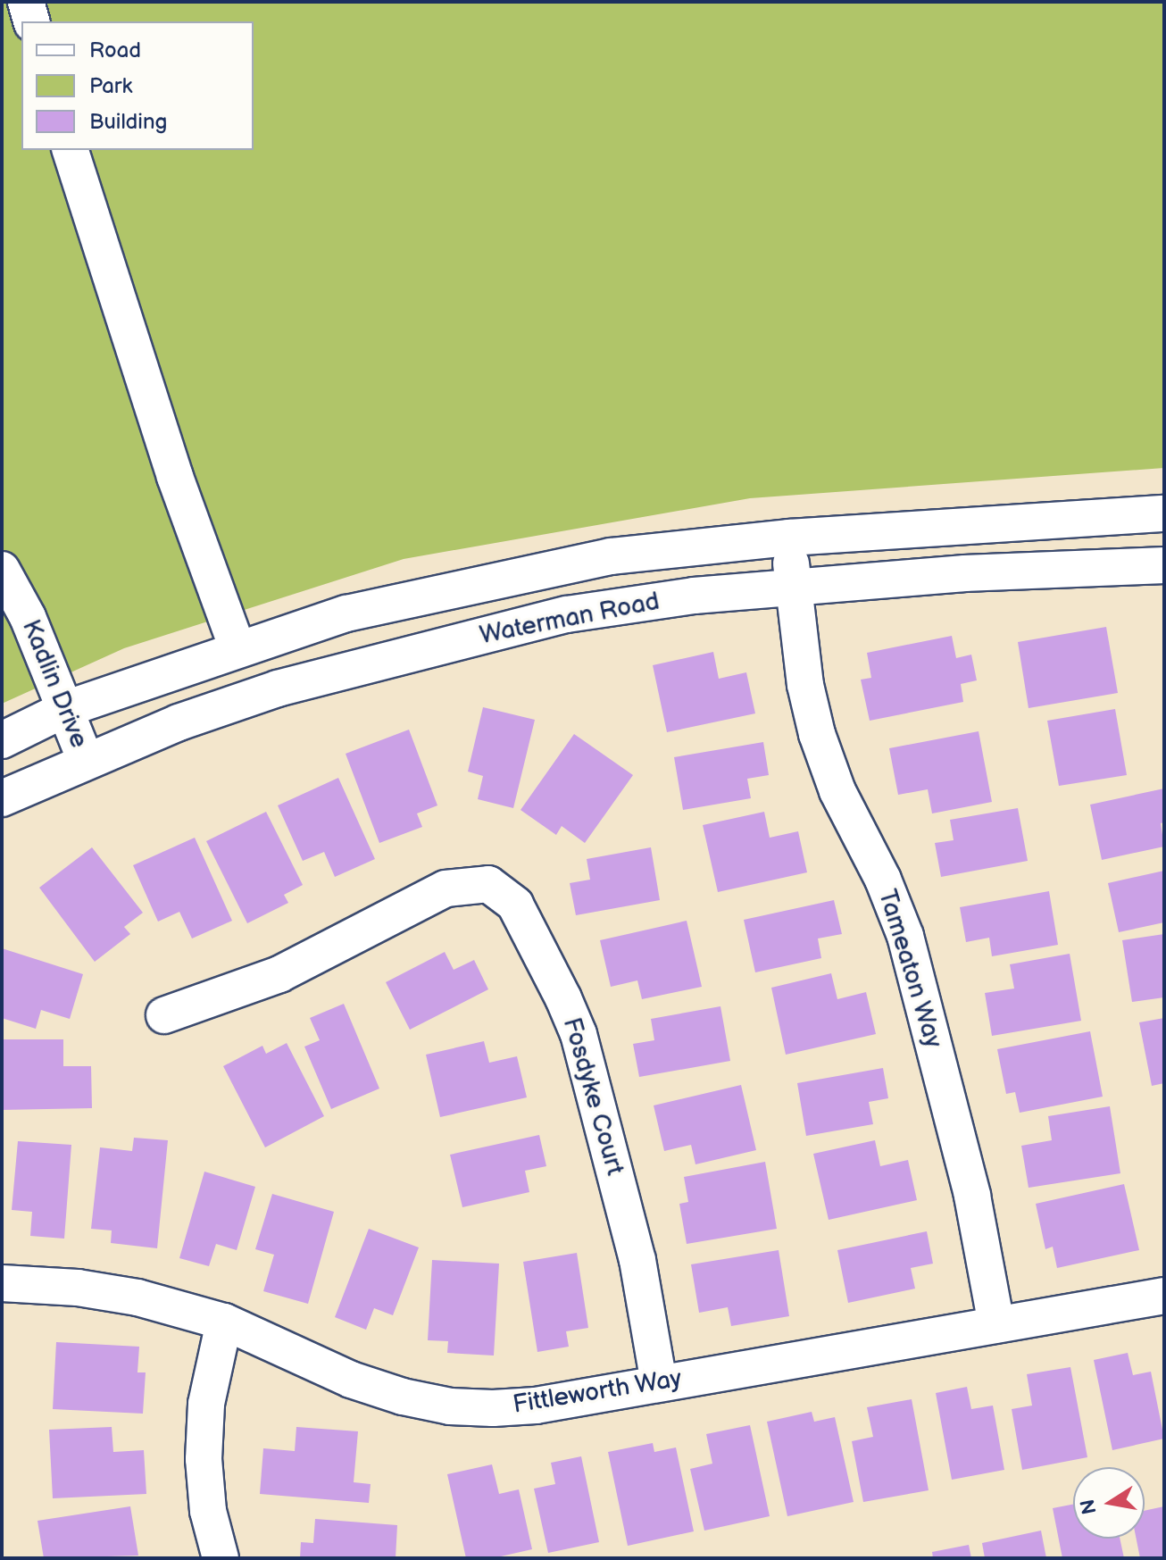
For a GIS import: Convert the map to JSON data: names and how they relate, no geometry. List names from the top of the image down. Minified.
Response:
{"streets":{"street":["Waterman Road","Kadlin Drive","Tameaton Way","Fosdyke Court","Fittleworth Way"]},"crossings":[["Waterman Road","Kadlin Drive"],["Waterman Road","Tameaton Way"],["Tameaton Way","Fittleworth Way"],["Fosdyke Court","Fittleworth Way"]],"legend":["Road","Park","Building"],"north":"left"}
